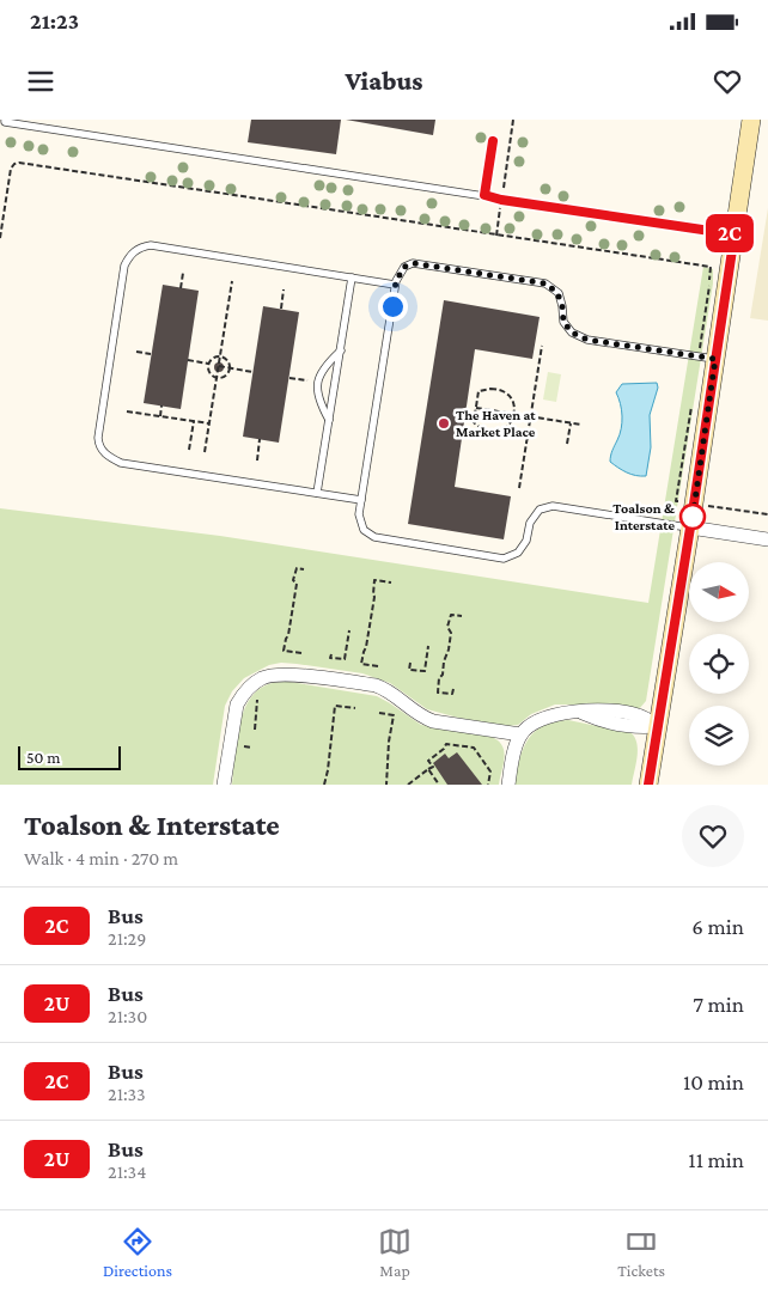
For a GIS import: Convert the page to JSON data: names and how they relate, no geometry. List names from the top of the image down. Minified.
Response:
{"places":["The Haven at Market Place","Toalson & Interstate"],"lines":["bus line 2C"],"scale_bar":"50 m","north":"right","page":{"status":"21:23","header":"Viabus","on_map":"2C","scale":"50 m","heading":["Toalson & Interstate","Walk · 4 min · 270 m"],"list":[{"mark":"2C","name":"Bus","note":"21:29","value":"6 min"},{"mark":"2U","name":"Bus","note":"21:30","value":"7 min"},{"mark":"2C","name":"Bus","note":"21:33","value":"10 min"},{"mark":"2U","name":"Bus","note":"21:34","value":"11 min"}],"tabs":["Directions","Map","Tickets"]}}
